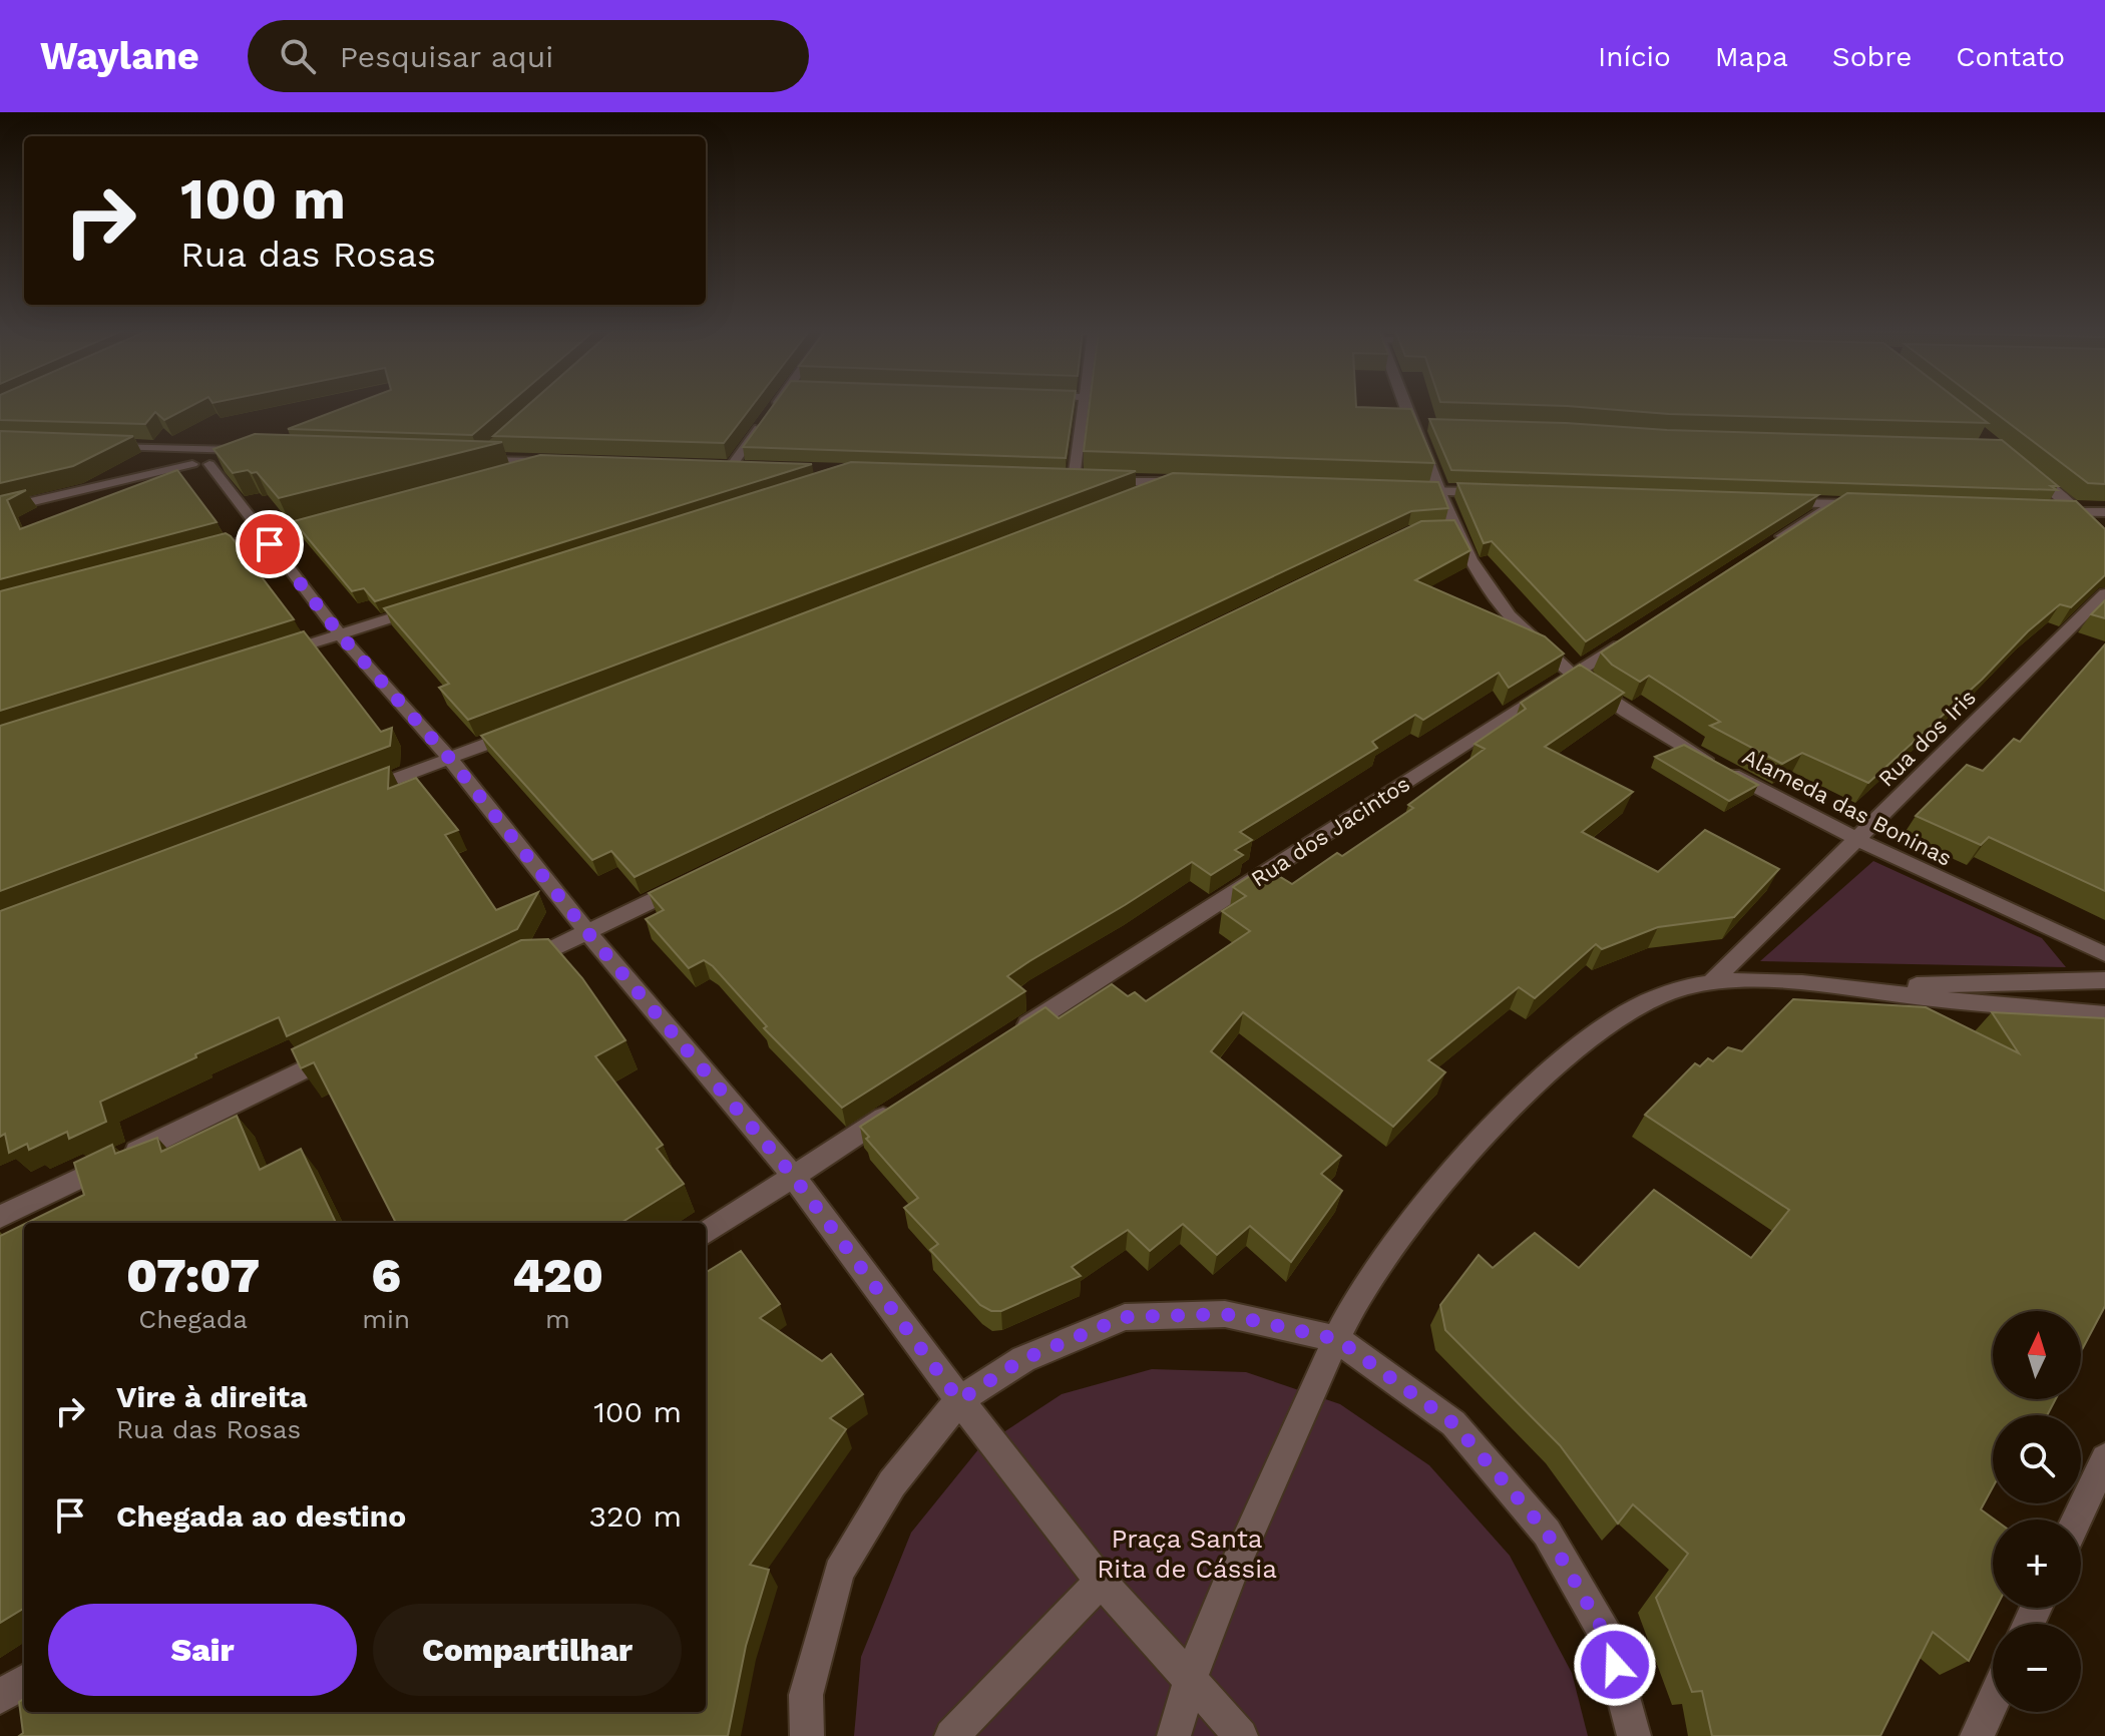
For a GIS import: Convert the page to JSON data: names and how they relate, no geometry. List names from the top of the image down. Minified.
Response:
{"streets":{"street":["Rua dos Iris","Alameda das Boninas","Rua dos Jacintos"]},"crossings":[["Rua dos Iris","Alameda das Boninas"],["Alameda das Boninas","Rua dos Jacintos"]],"parks":["Praça Santa Rita de Cássia"],"north":"top","page":{"header":"Waylane","search":"Pesquisar aqui","nav":["Início","Mapa","Sobre","Contato"],"turn":["100 m","Rua das Rosas"],"eta":["07:07","Chegada","6","min","420","m"],"map_buttons":["+","−"],"list":[{"name":"Vire à direita","note":"Rua das Rosas","value":"100 m"},{"name":"Chegada ao destino","value":"320 m"}],"buttons":["Sair","Compartilhar"]}}
